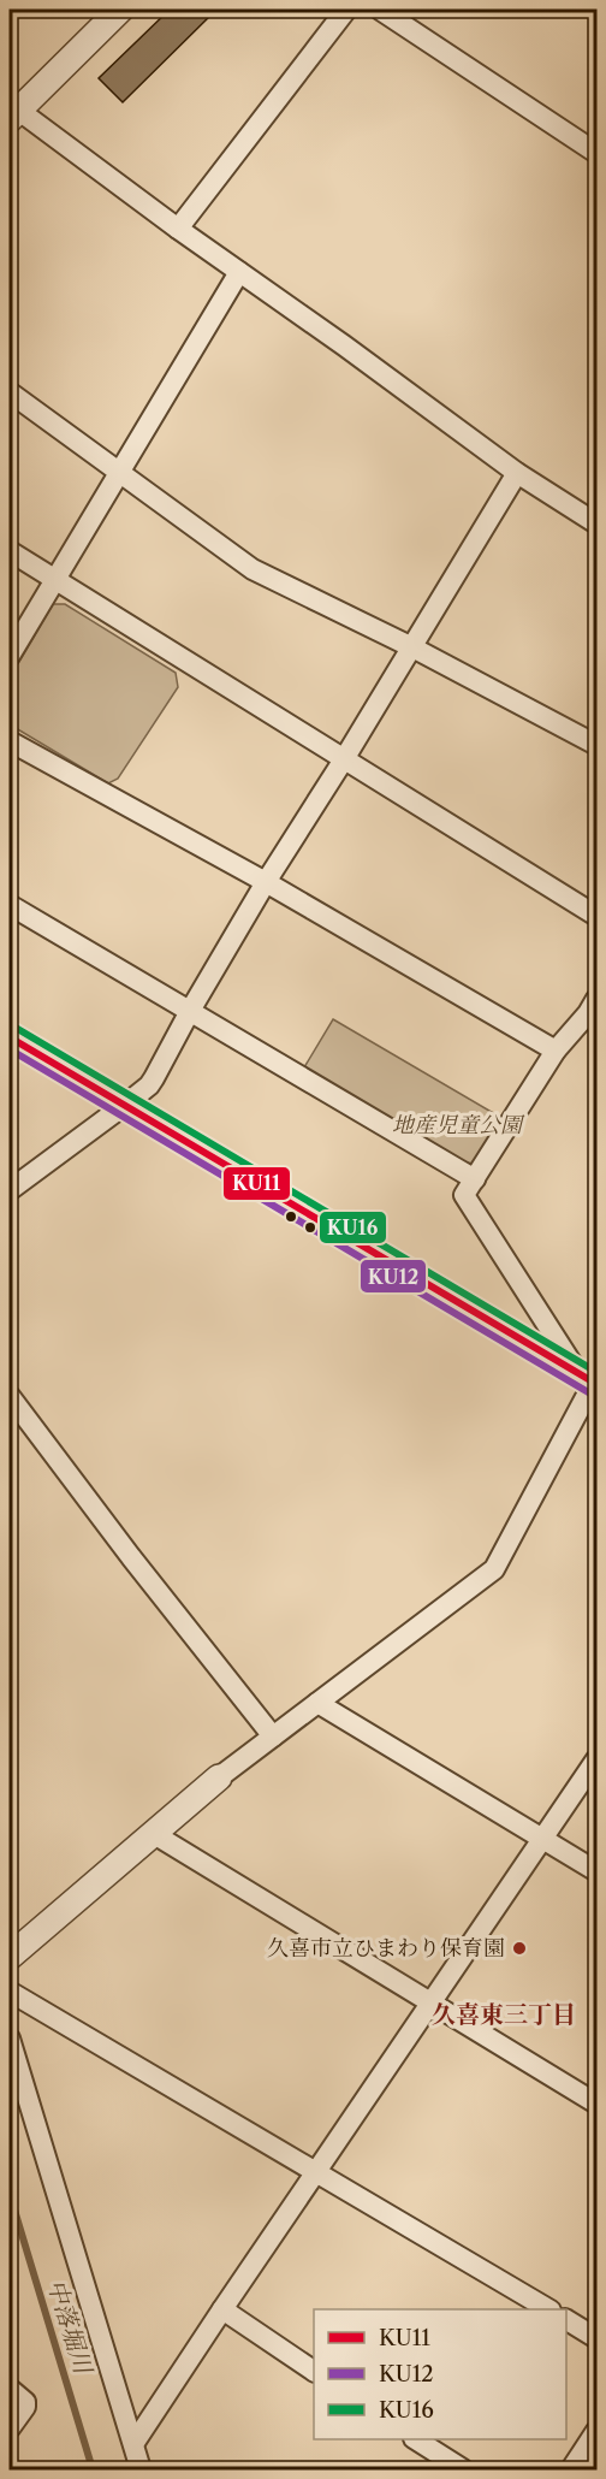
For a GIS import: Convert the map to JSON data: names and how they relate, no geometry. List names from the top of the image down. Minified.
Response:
{"districts":["久喜東三丁目"],"water":["中落堀川"],"parks":["地産児童公園"],"places":["久喜市立ひまわり保育園"],"lines":["transit line KU16","transit line KU11","transit line KU12"],"legend":["KU11","KU12","KU16"]}
